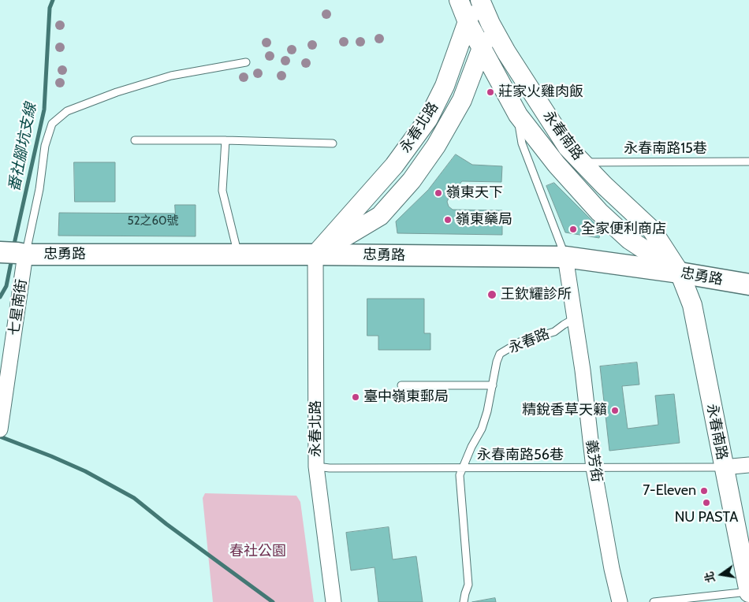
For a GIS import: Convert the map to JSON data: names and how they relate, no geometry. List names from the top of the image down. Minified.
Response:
{"streets":{"main road":["忠勇路"],"street":["永春北路","永春南路","七星南街","義芳街"],"lane":["永春南路15巷","永春路","永春南路56巷"]},"crossings":[["永春北路","永春南路"],["永春北路","忠勇路"],["永春北路","永春南路56巷"],["永春南路","永春南路15巷"],["永春南路","忠勇路"],["永春南路","永春南路56巷"],["忠勇路","七星南街"],["永春路","永春南路56巷"],["永春路","義芳街"],["永春南路56巷","義芳街"]],"water":["番社腳坑支線"],"parks":["春社公園"],"places":["莊家火雞肉飯","嶺東天下","嶺東藥局","全家便利商店","王欽耀診所","臺中嶺東郵局","精銳香草天籟","7-Eleven","NU PASTA"],"house_numbers":["52之60號"],"north":"left"}
